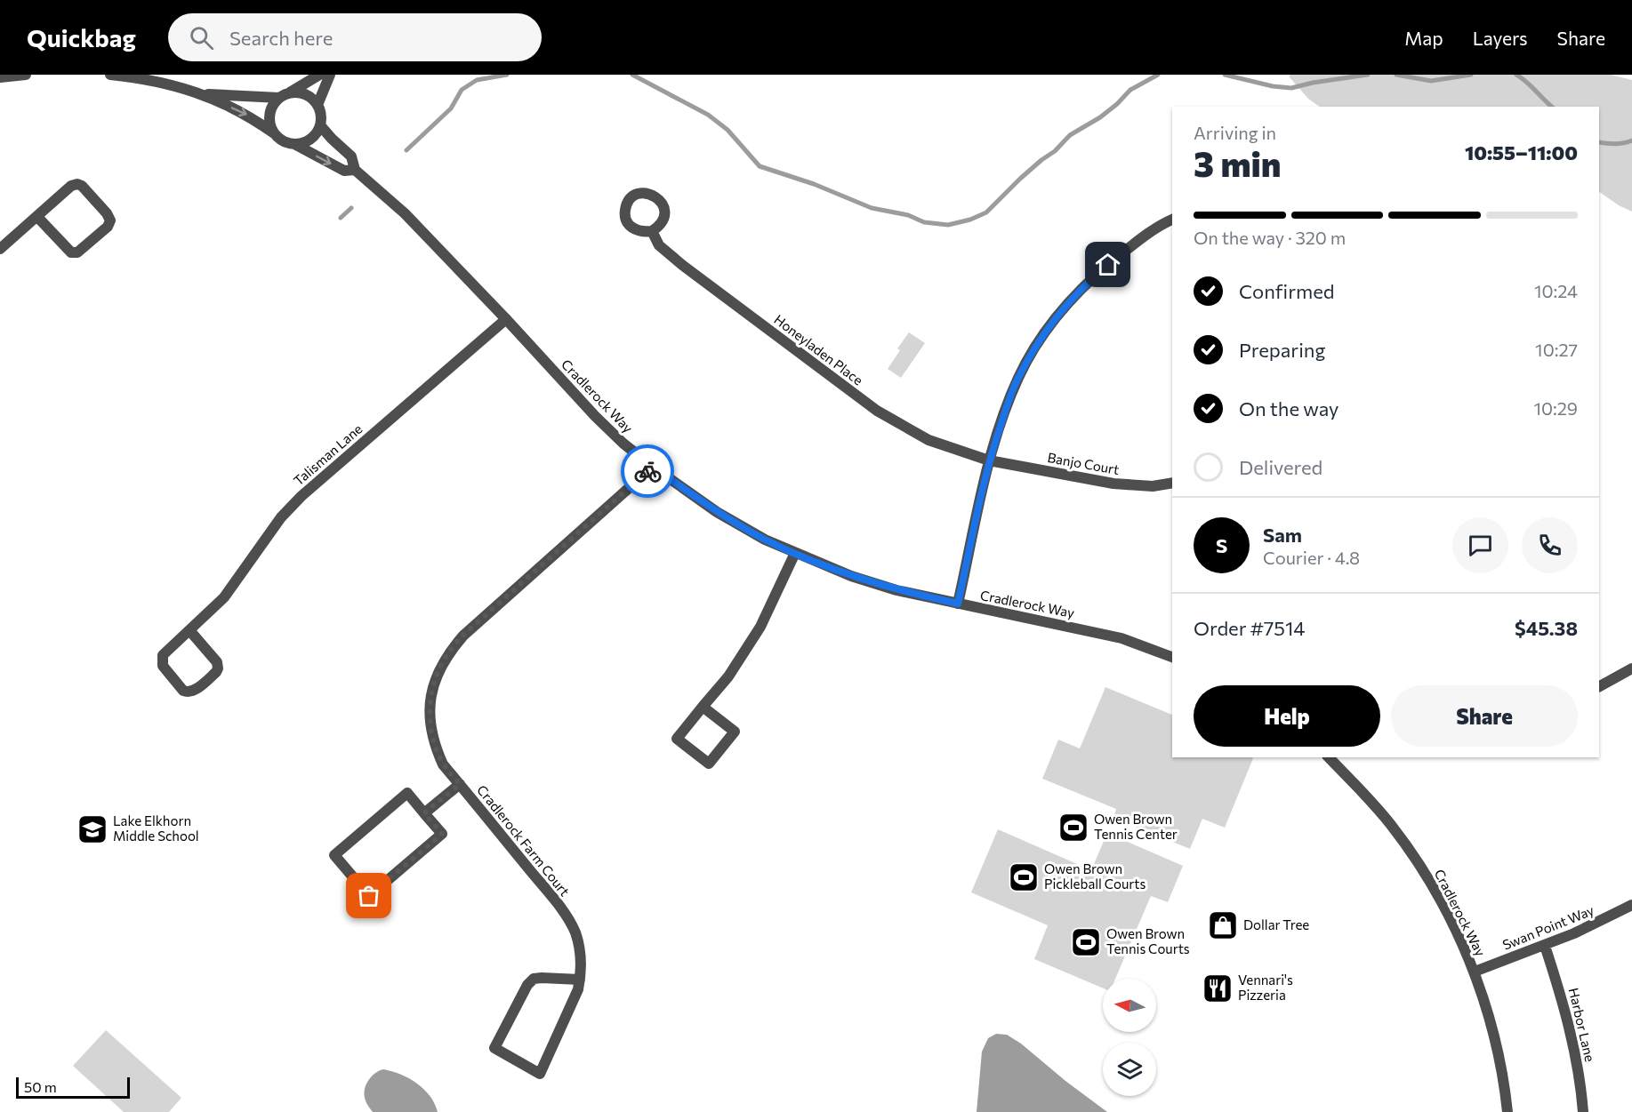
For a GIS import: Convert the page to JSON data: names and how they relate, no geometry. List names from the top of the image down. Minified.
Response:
{"streets":{"street":["Honeyladen Place","Cradlerock Way","Talisman Lane","Banjo Court","Cradlerock Farm Court","Swan Point Way","Harbor Lane"]},"crossings":[["Honeyladen Place","Banjo Court"],["Cradlerock Way","Talisman Lane"],["Cradlerock Way","Cradlerock Farm Court"],["Cradlerock Way","Swan Point Way"],["Swan Point Way","Harbor Lane"]],"places":{"sports":["Owen Brown Tennis Center","Owen Brown Pickleball Courts","Owen Brown Tennis Courts"],"school or university":["Lake Elkhorn Middle School"],"shop":["Dollar Tree"],"restaurant":["Vennari's Pizzeria"]},"scale_bar":"50 m","north":"left","page":{"header":"Quickbag","search":"Search here","nav":["Map","Layers","Share"],"heading":["3 min","Arriving in","10:55–11:00"],"panel":["Sam","Courier · 4.8","Order #7514","$45.38"],"bar":"On the way · 320 m","list":[["Confirmed","10:24"],["Preparing","10:27"],["On the way","10:29"],"Delivered"],"round":"S","buttons":["Help","Share"],"scale":"50 m"}}
